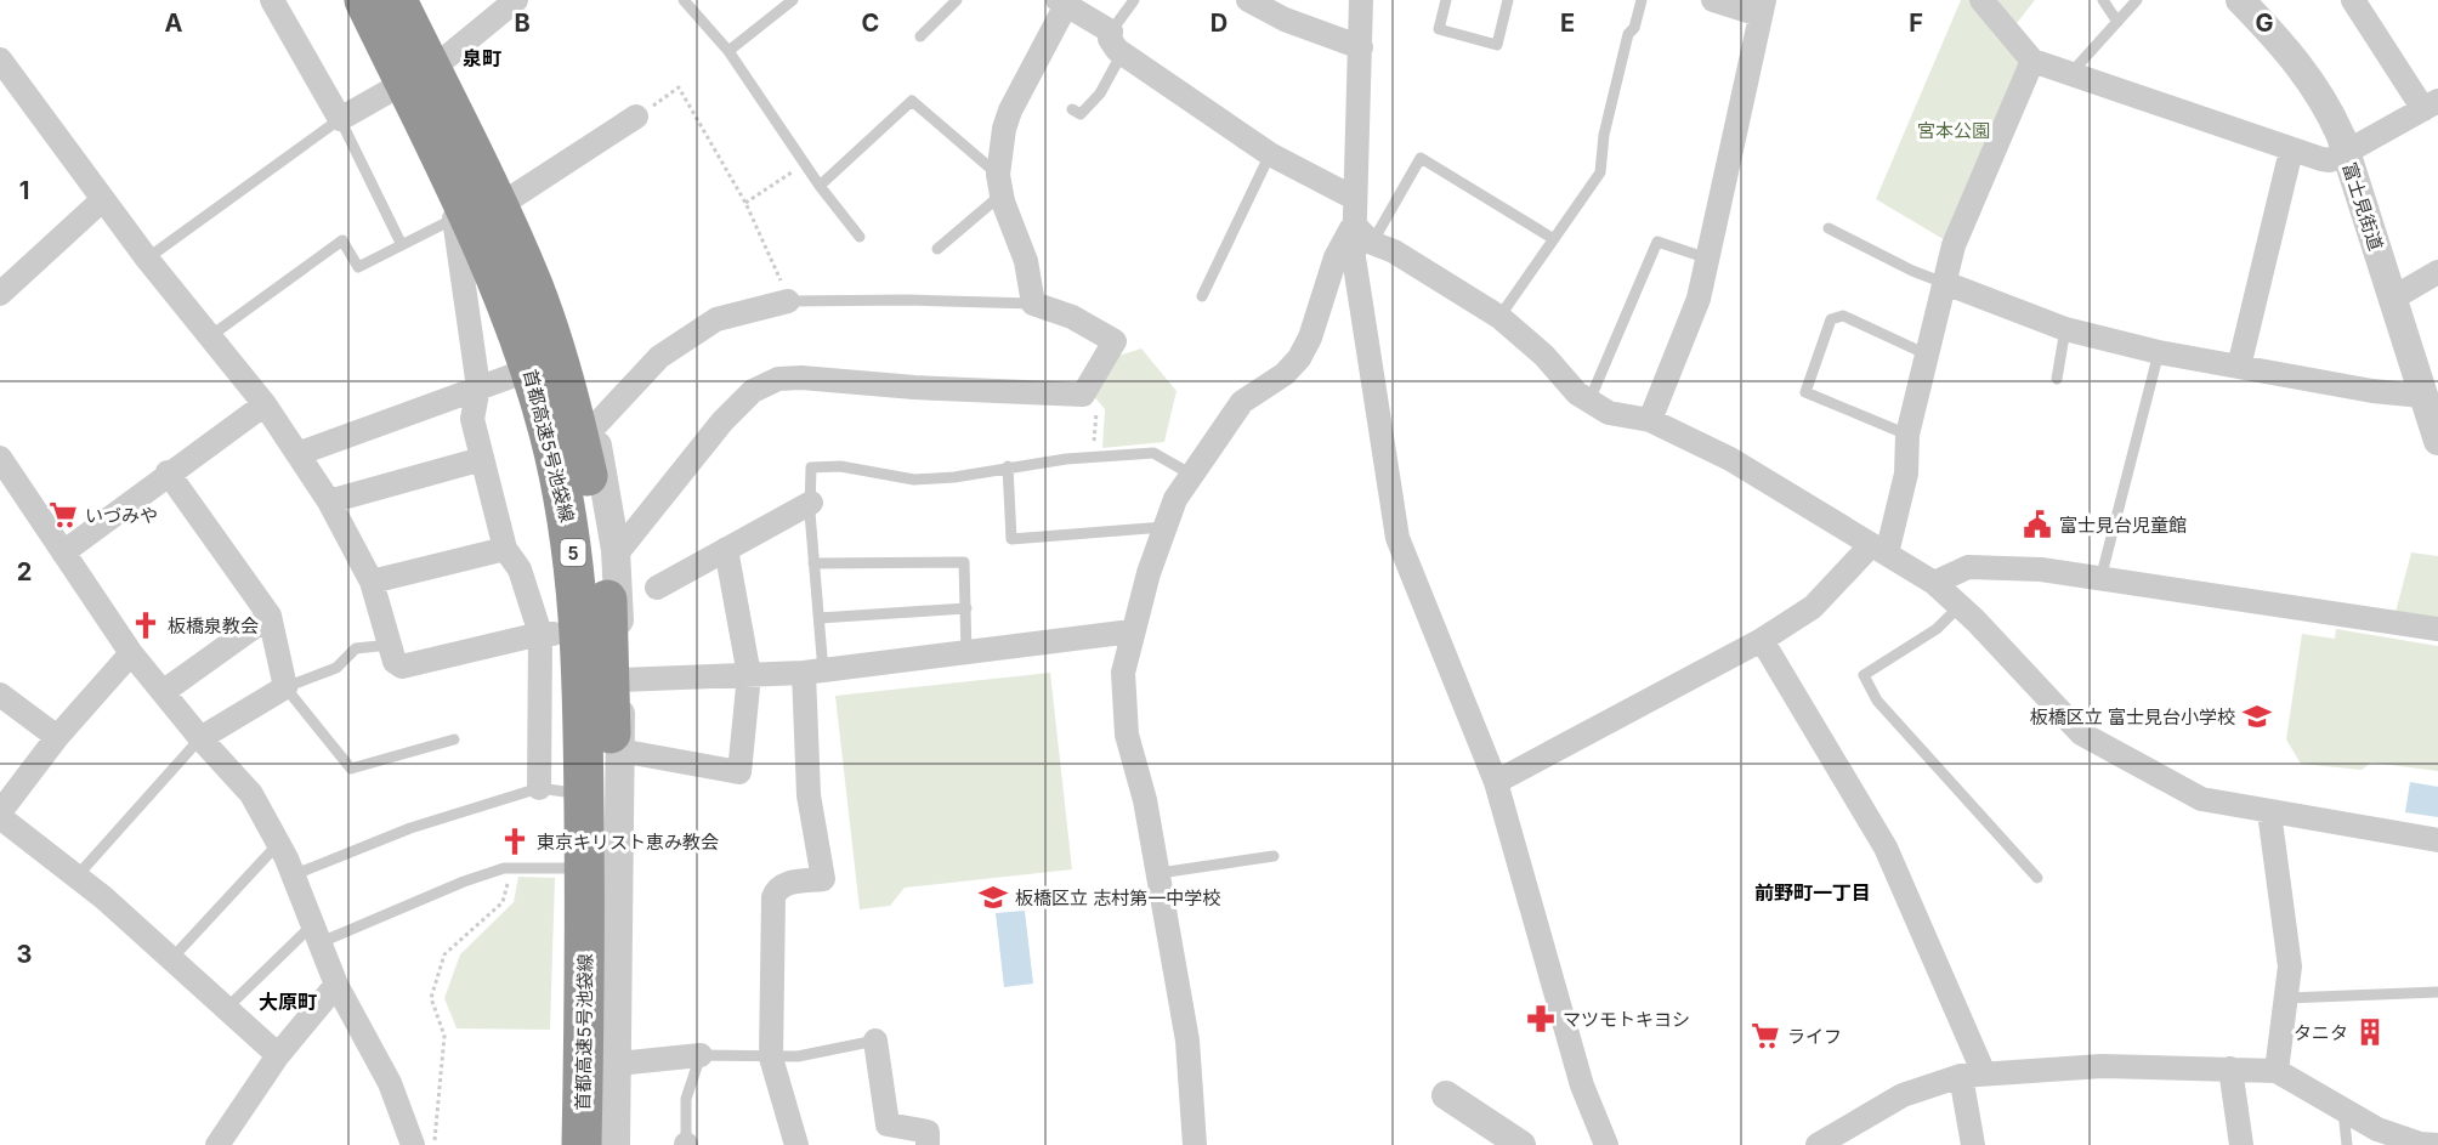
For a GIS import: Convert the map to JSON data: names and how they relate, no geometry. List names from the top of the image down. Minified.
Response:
{"streets":{"highway":["首都高速5号池袋線","5"],"street":["富士見街道"]},"districts":["泉町","前野町一丁目","大原町"],"parks":["宮本公園"],"places":{"supermarket":["いづみや","ライフ"],"public building":["富士見台児童館"],"church":["板橋泉教会","東京キリスト恵み教会"],"school or university":["板橋区立 富士見台小学校","板橋区立 志村第一中学校"],"pharmacy":["マツモトキヨシ"],"building":["タニタ"]},"grid":{"columns":["A","B","C","D","E","F","G"],"rows":["1","2","3"]}}
